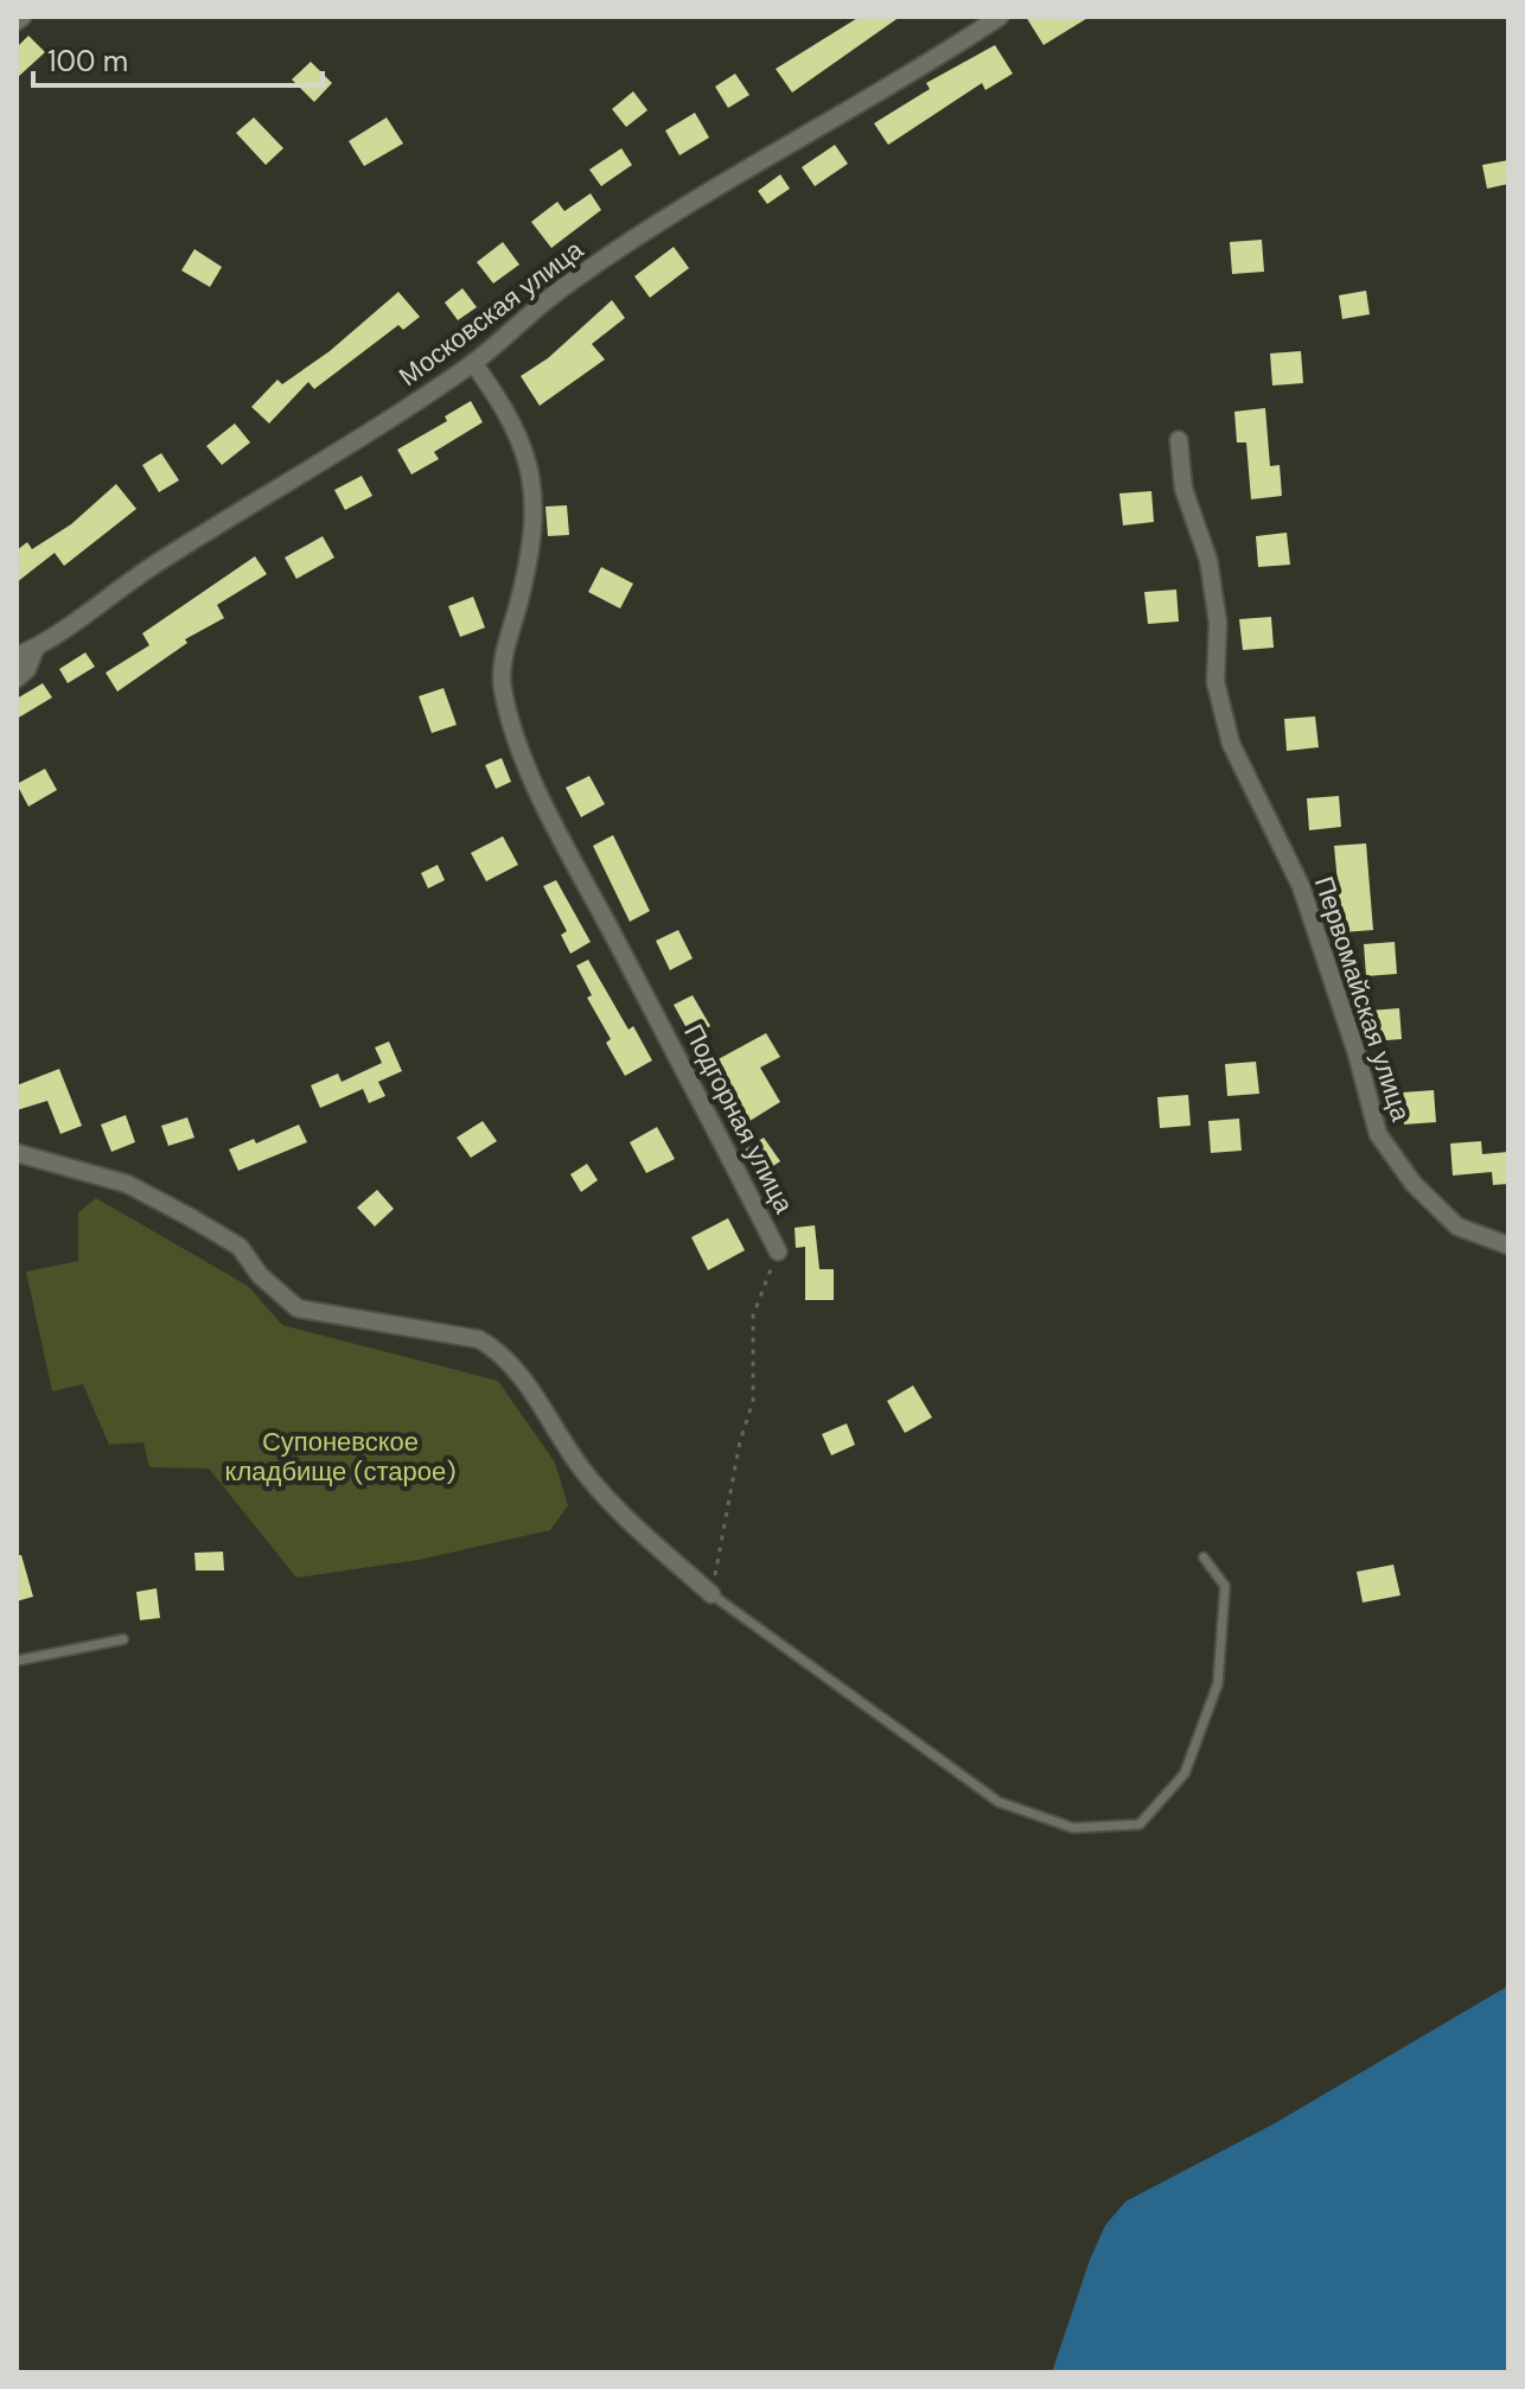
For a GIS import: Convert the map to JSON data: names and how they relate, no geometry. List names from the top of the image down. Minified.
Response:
{"streets":{"street":["Московская улица","Первомайская улица","Подгорная улица"]},"crossings":[["Московская улица","Подгорная улица"]],"parks":["Супоневское кладбище (старое)"],"scale_bar":"100 m"}
